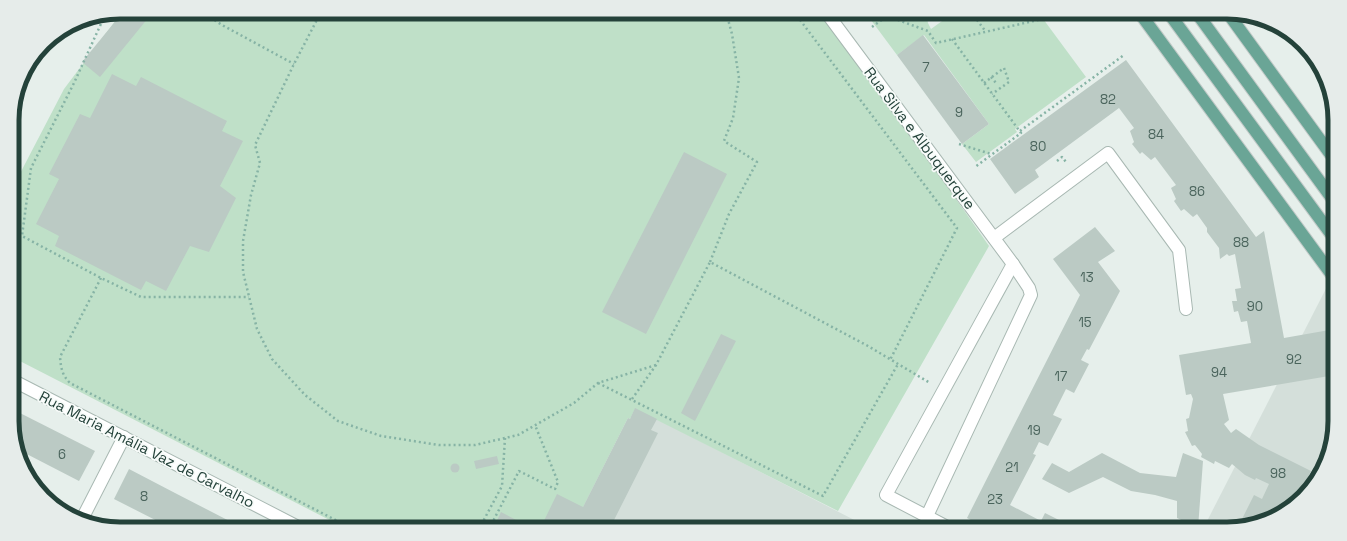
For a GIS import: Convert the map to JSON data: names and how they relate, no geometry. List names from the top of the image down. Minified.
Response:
{"streets":{"street":["Rua Silva e Albuquerque","Rua Maria Amália Vaz de Carvalho"]},"house_numbers":["7","82","9","84","80","86","88","13","90","15","92","94","17","19","6","21","98","8","23"]}
